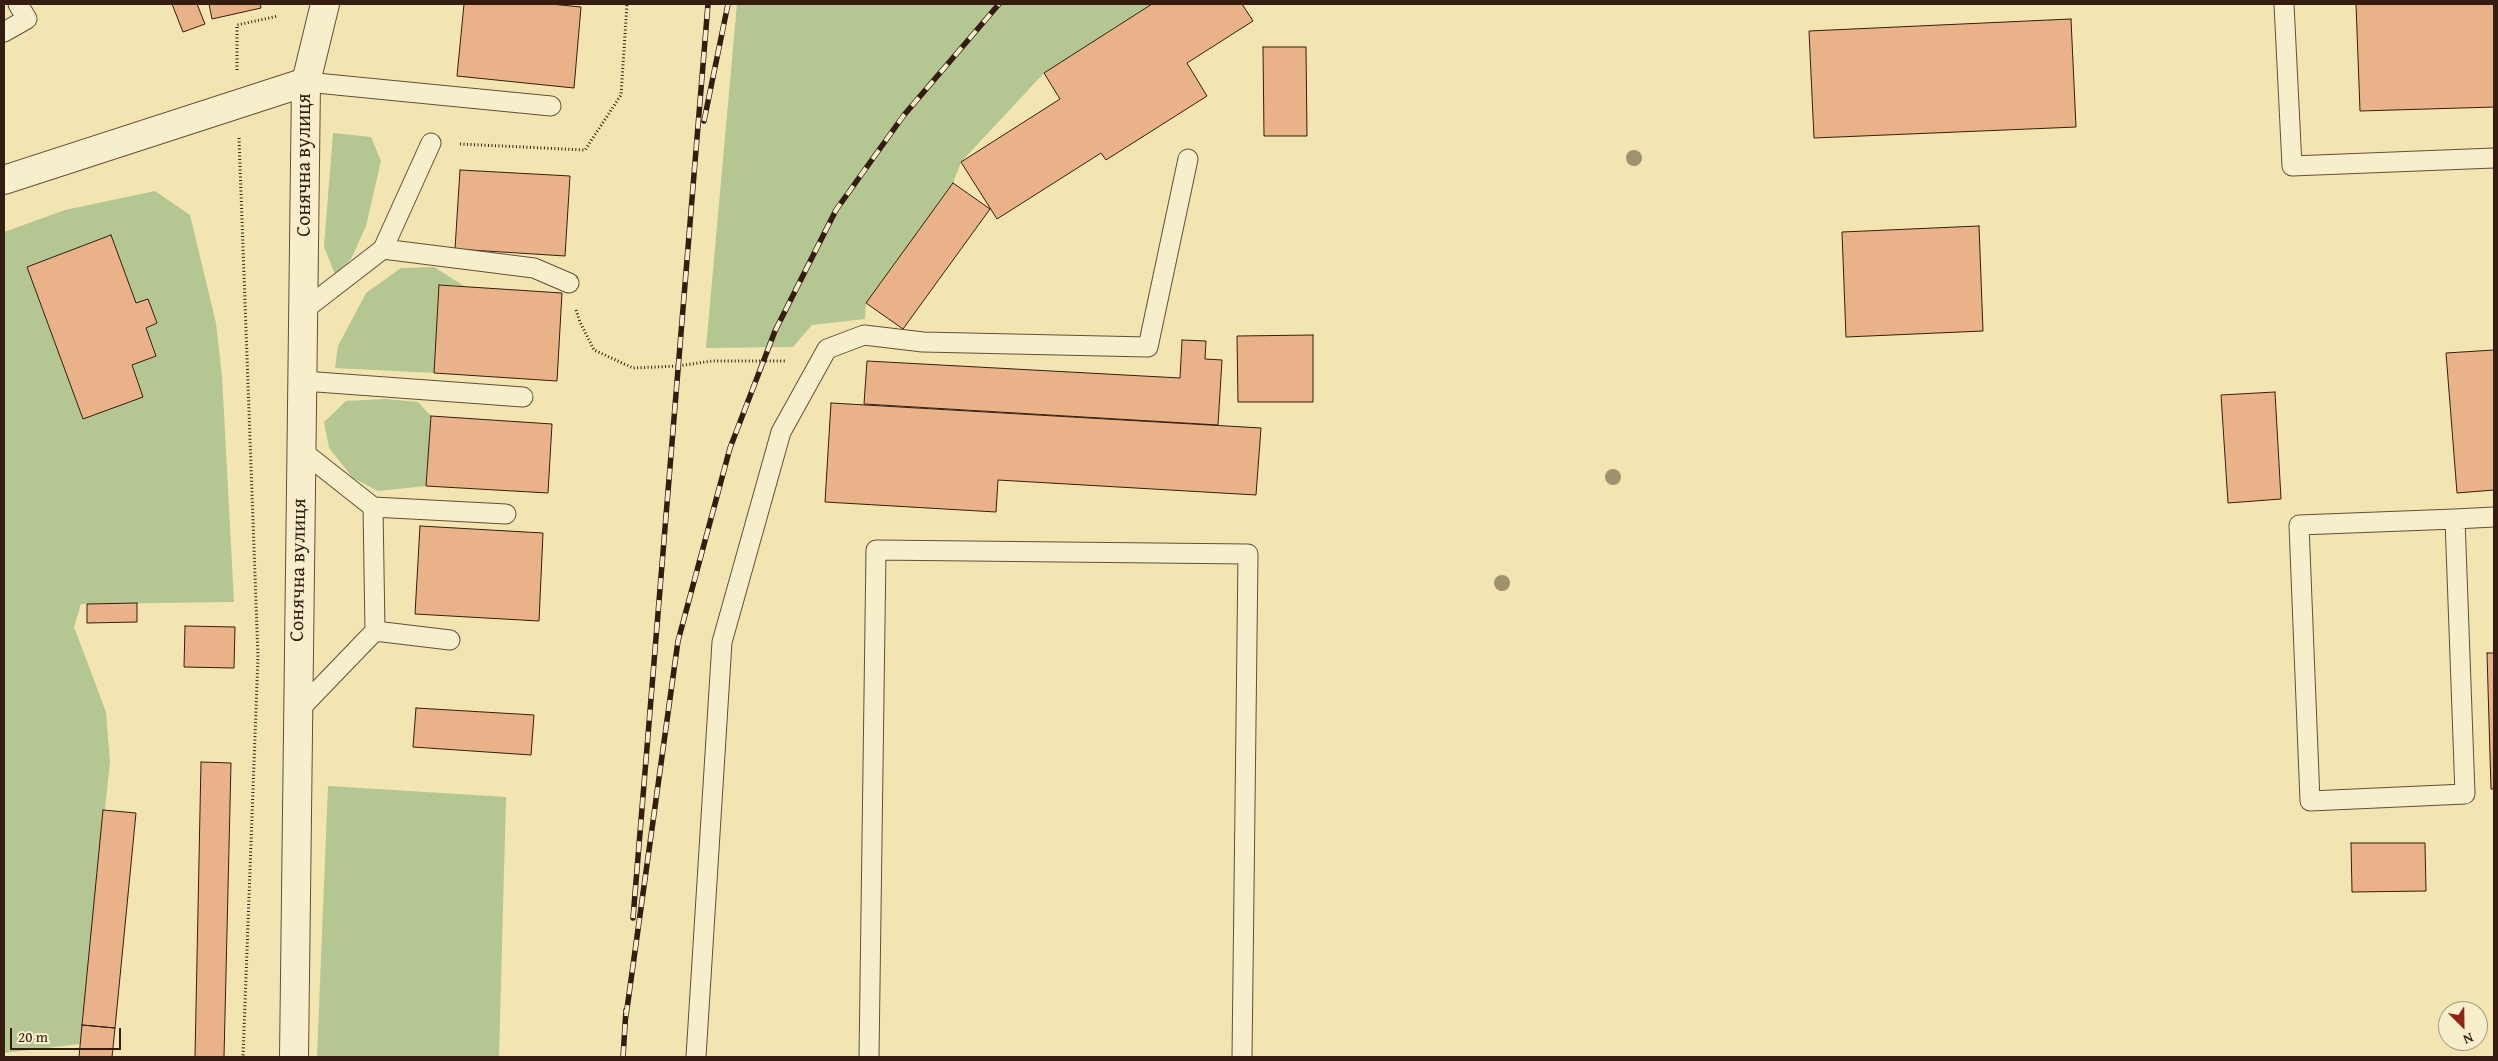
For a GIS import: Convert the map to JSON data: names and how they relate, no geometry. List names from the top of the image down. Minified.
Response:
{"streets":{"street":["Сонячна вулиця"]},"scale_bar":"20 m","north":"bottom right"}
